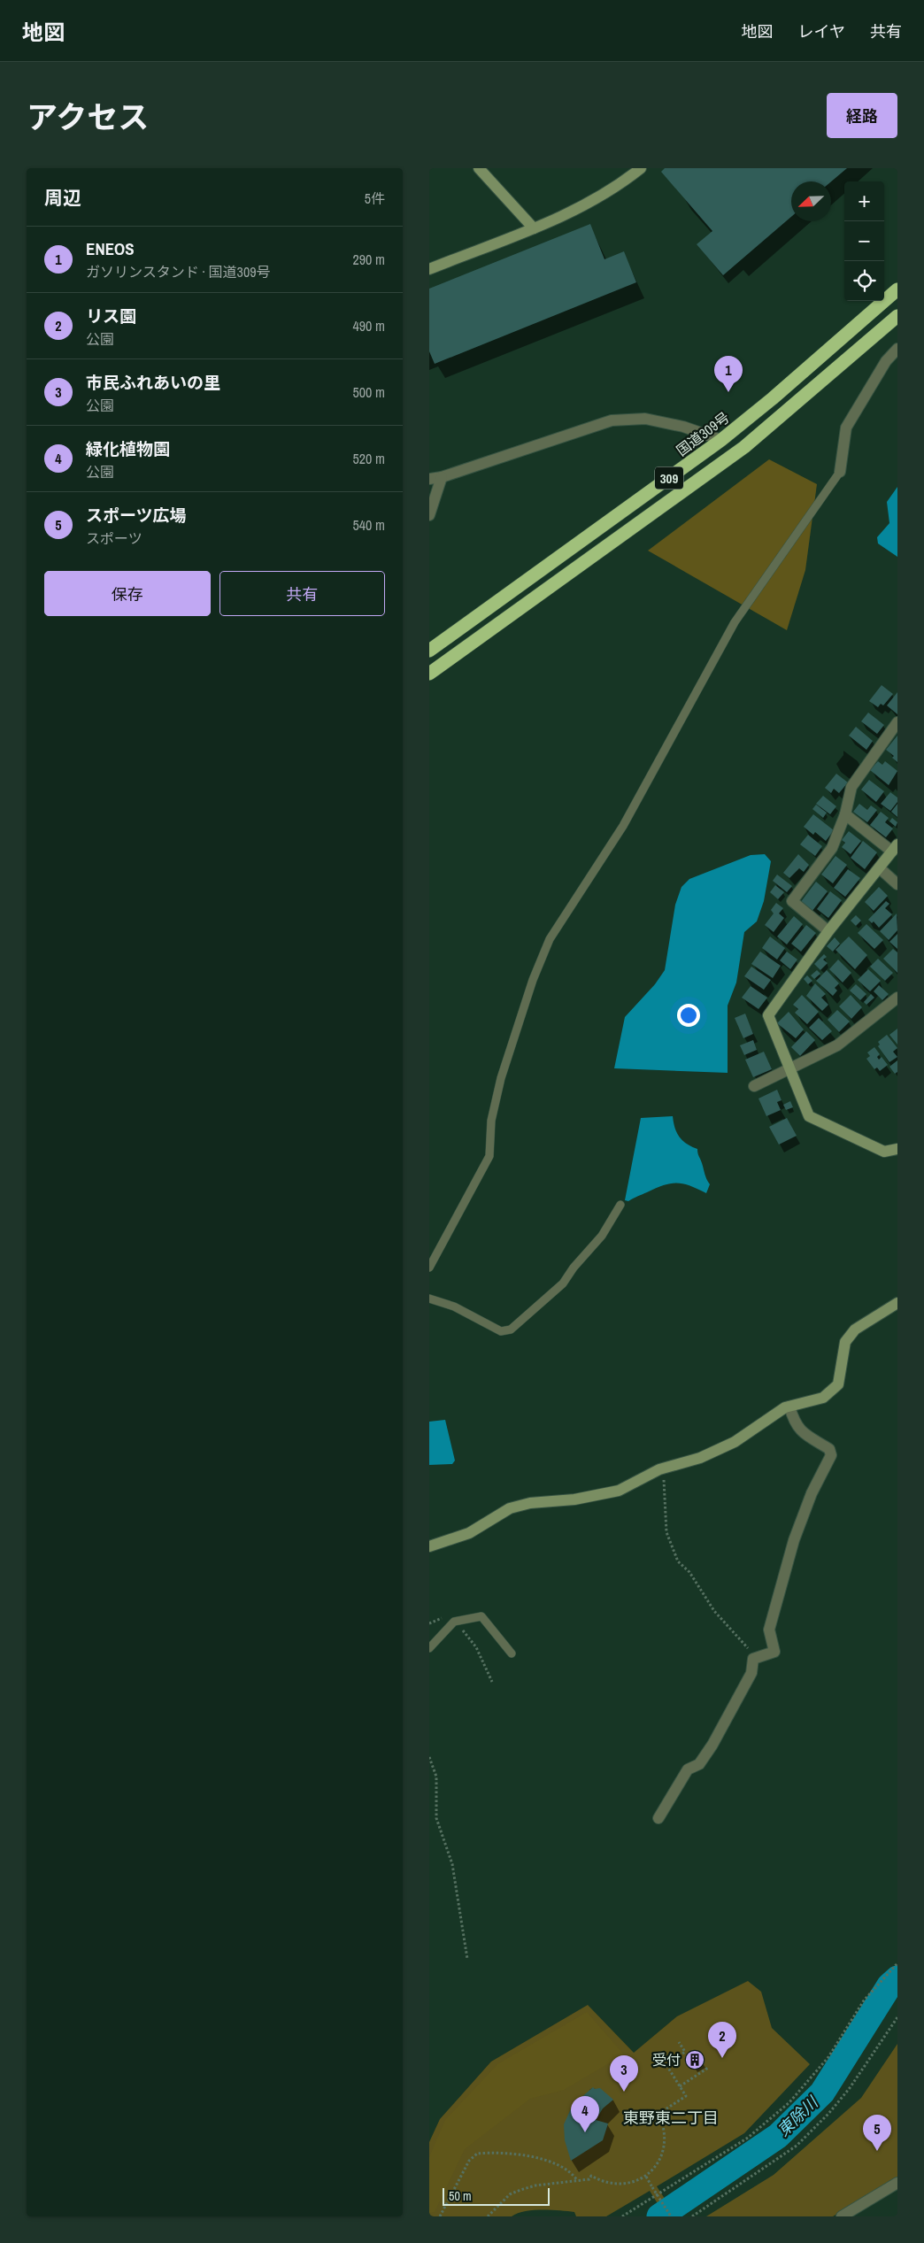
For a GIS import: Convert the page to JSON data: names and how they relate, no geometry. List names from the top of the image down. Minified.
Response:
{"streets":{"highway":["国道309号","309"]},"districts":["東野東二丁目"],"water":["東除川"],"places":{"building":["受付"]},"scale_bar":"50 m","north":"bottom left","page":{"header":"地図","nav":["地図","レイヤ","共有"],"title":"アクセス","buttons":["経路",["保存","共有"]],"heading":["周辺","5件"],"map_buttons":["+","−"],"list":[{"mark":"1","name":"ENEOS","note":"ガソリンスタンド · 国道309号","value":"290 m"},{"mark":"2","name":"リス園","note":"公園","value":"490 m"},{"mark":"3","name":"市民ふれあいの里","note":"公園","value":"500 m"},{"mark":"4","name":"緑化植物園","note":"公園","value":"520 m"},{"mark":"5","name":"スポーツ広場","note":"スポーツ","value":"540 m"}],"pins":["1","2","3","4","5"],"scale":"50 m"}}
